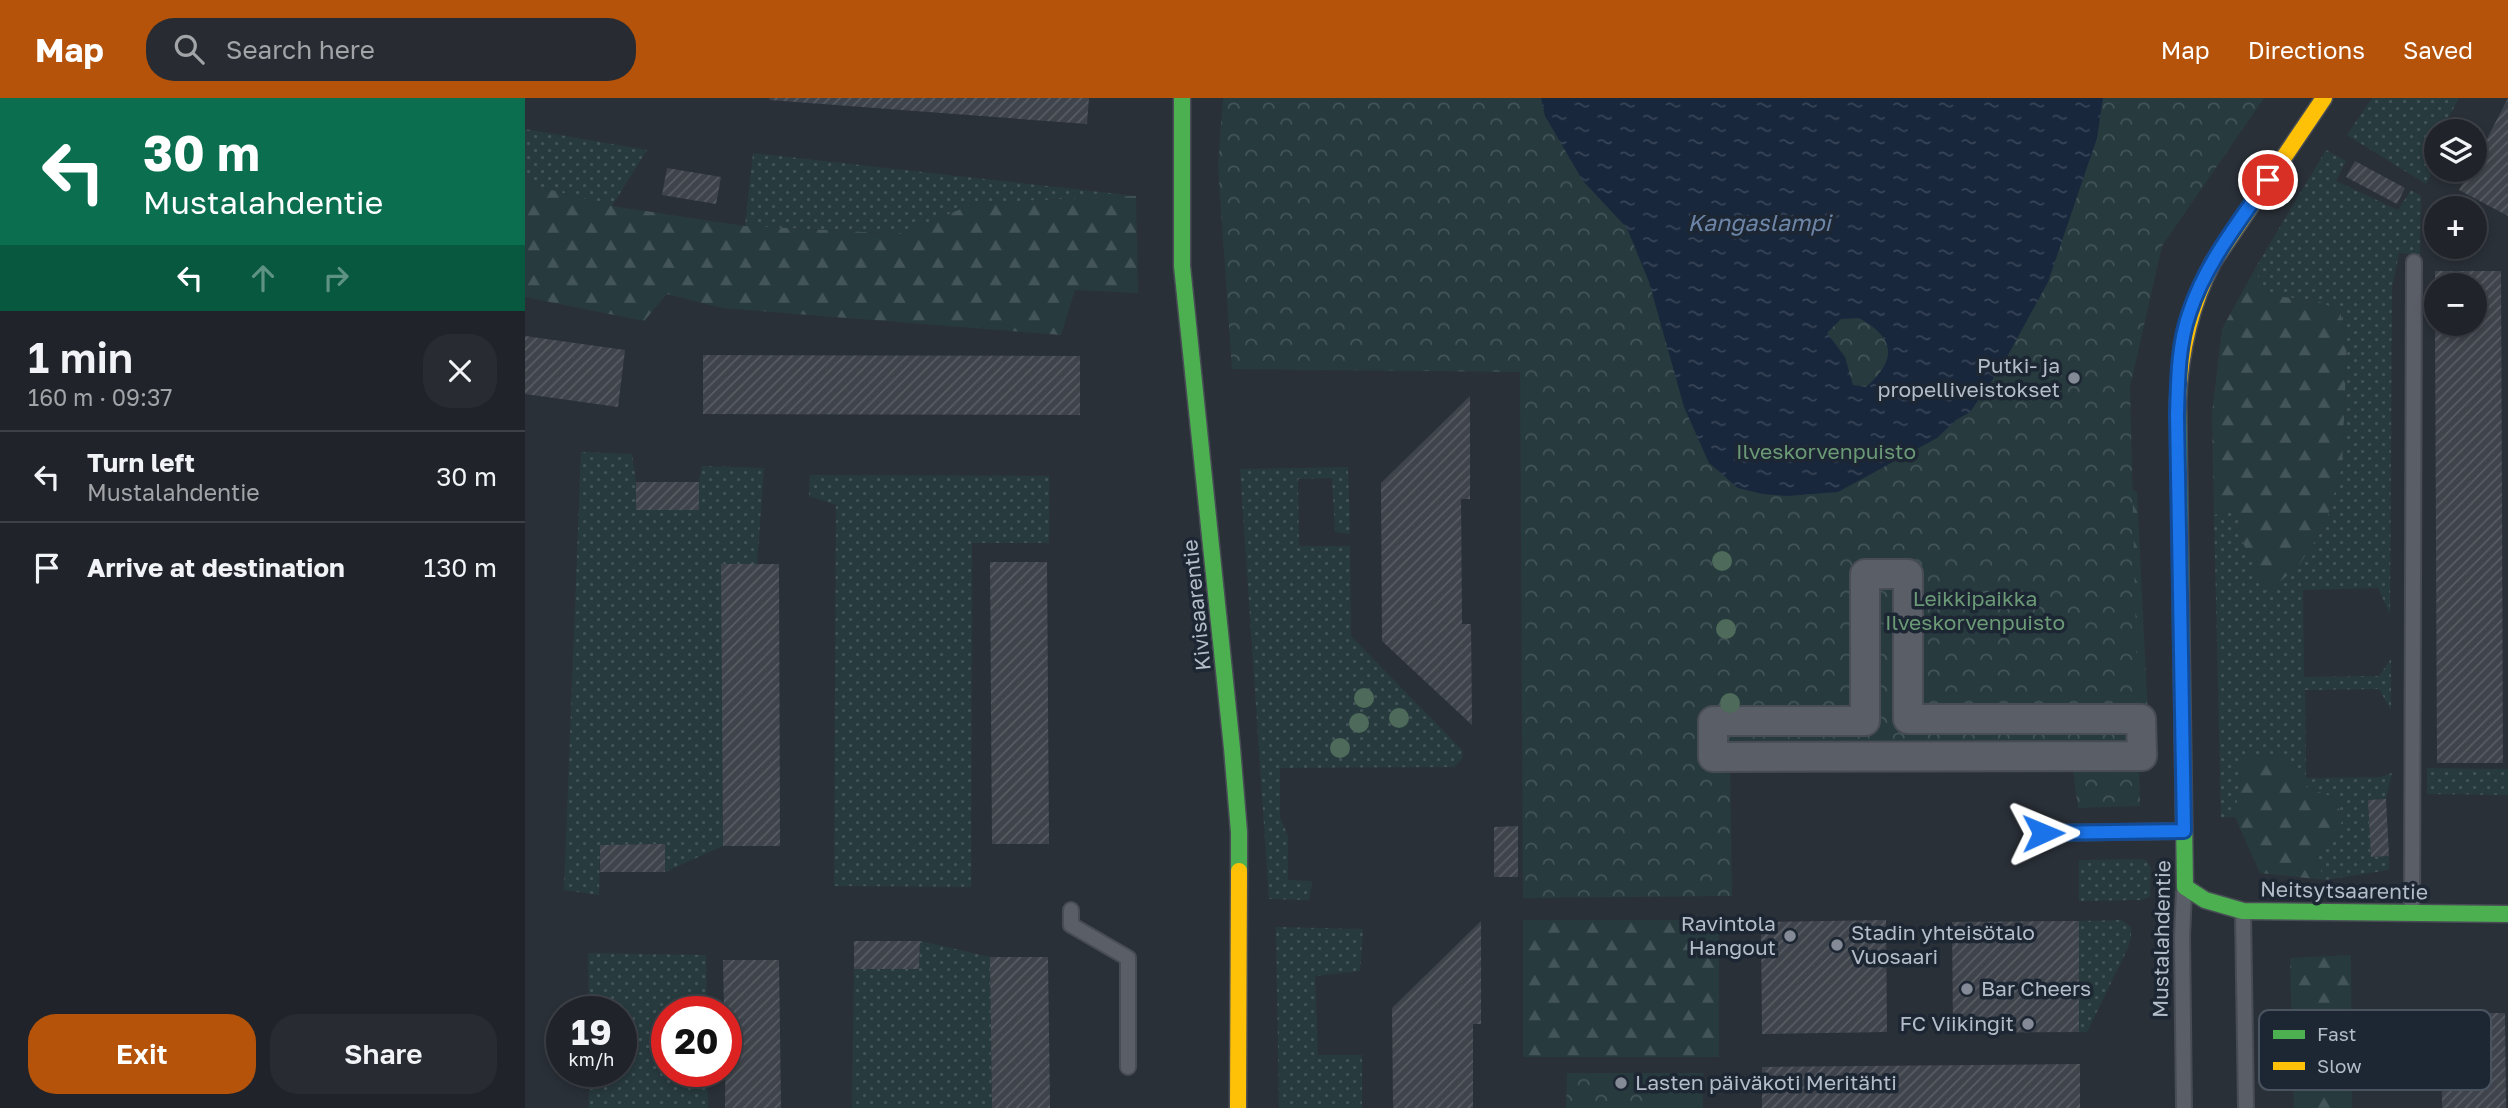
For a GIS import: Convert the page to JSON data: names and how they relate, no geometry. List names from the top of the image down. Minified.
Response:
{"streets":{"street":["Kivisaarentie","Neitsytsaarentie","Mustalahdentie"]},"crossings":[["Neitsytsaarentie","Mustalahdentie"]],"water":["Kangaslampi"],"parks":["Ilveskorvenpuisto","Leikkipaikka Ilveskorvenpuisto"],"places":["Putki- ja propelliveistokset","Ravintola Hangout","Stadin yhteisötalo Vuosaari","Bar Cheers","FC Viikingit","Lasten päiväkoti Meritähti"],"legend":["Fast","Slow"],"page":{"header":"Map","search":"Search here","nav":["Map","Directions","Saved"],"turn":["30 m","Mustalahdentie"],"map_buttons":["+","−"],"heading":["1 min","160 m · 09:37"],"list":[{"name":"Turn left","note":"Mustalahdentie","value":"30 m"},{"name":"Arrive at destination","value":"130 m"}],"speed":"19 km/h","limit":"20","buttons":["Exit","Share"]}}
